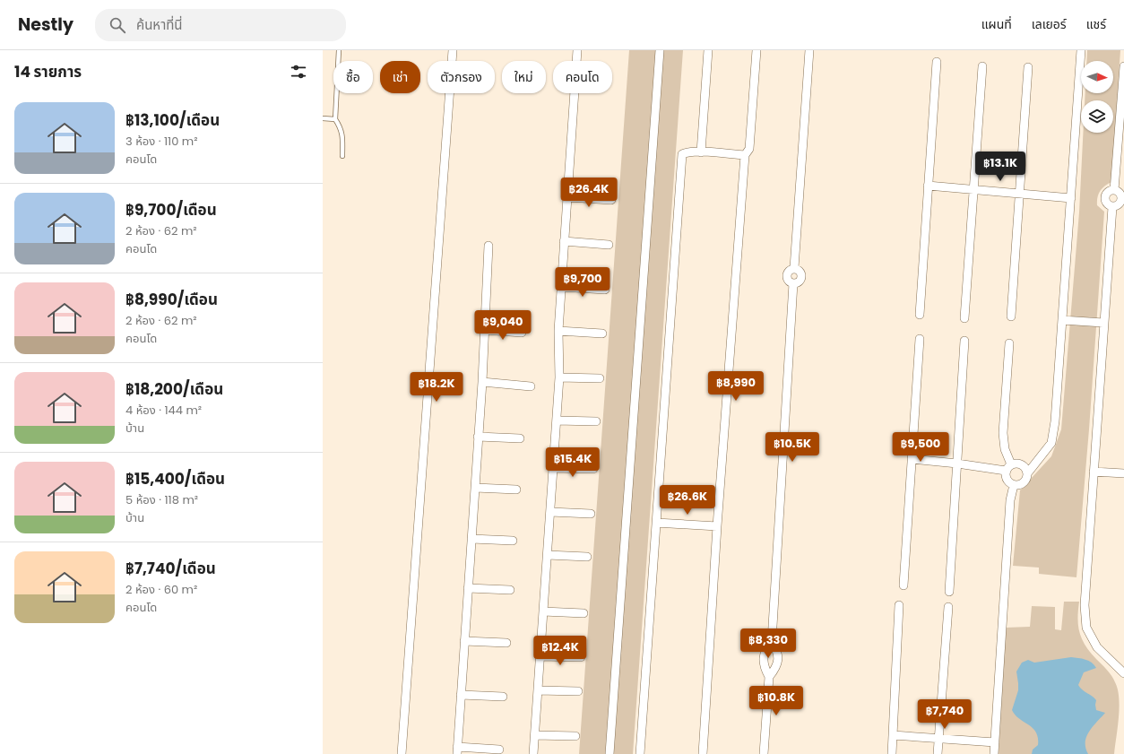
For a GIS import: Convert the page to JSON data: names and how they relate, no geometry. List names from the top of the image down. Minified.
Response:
{"north":"right","page":{"header":"Nestly","search":"ค้นหาที่นี่","nav":["แผนที่","เลเยอร์","แชร์"],"heading":"14 รายการ","chip":["ซื้อ","เช่า","ตัวกรอง","ใหม่","คอนโด"],"list":[{"name":"฿13,100/เดือน","note":"3 ห้อง · 110 m² · คอนโด"},{"name":"฿9,700/เดือน","note":"2 ห้อง · 62 m² · คอนโด"},{"name":"฿8,990/เดือน","note":"2 ห้อง · 62 m² · คอนโด"},{"name":"฿18,200/เดือน","note":"4 ห้อง · 144 m² · บ้าน"},{"name":"฿15,400/เดือน","note":"5 ห้อง · 118 m² · บ้าน"},{"name":"฿7,740/เดือน","note":"2 ห้อง · 60 m² · คอนโด"}],"price":["฿13.1K","฿26.4K","฿9,700","฿9,040","฿8,990","฿18.2K","฿10.5K","฿9,500","฿15.4K","฿26.6K","฿8,330","฿12.4K","฿10.8K","฿7,740"]}}
